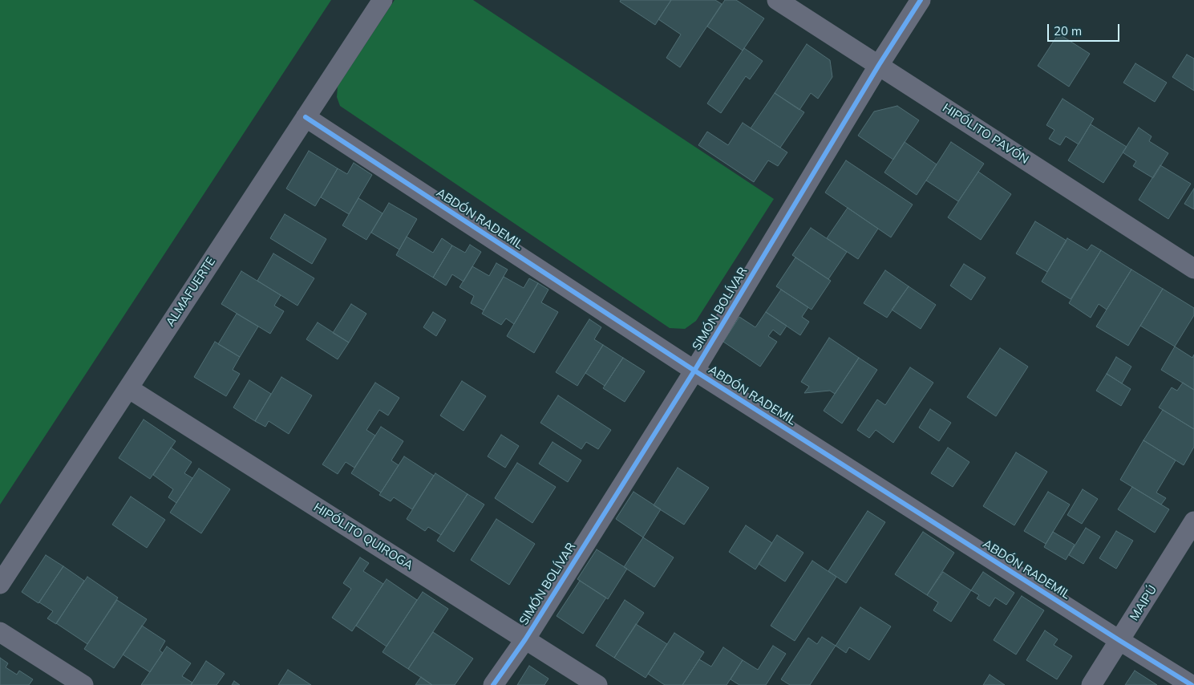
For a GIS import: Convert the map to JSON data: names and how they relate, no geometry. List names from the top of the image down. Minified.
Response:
{"streets":{"street":["HIPÓLITO PAVÓN","ABDÓN RADEMIL","ALMAFUERTE","SIMÓN BOLÍVAR","HIPÓLITO QUIROGA","MAIPÚ"]},"crossings":[["HIPÓLITO PAVÓN","SIMÓN BOLÍVAR"],["ABDÓN RADEMIL","ALMAFUERTE"],["ABDÓN RADEMIL","SIMÓN BOLÍVAR"],["ABDÓN RADEMIL","MAIPÚ"],["ALMAFUERTE","HIPÓLITO QUIROGA"],["SIMÓN BOLÍVAR","HIPÓLITO QUIROGA"]],"scale_bar":"20 m"}
